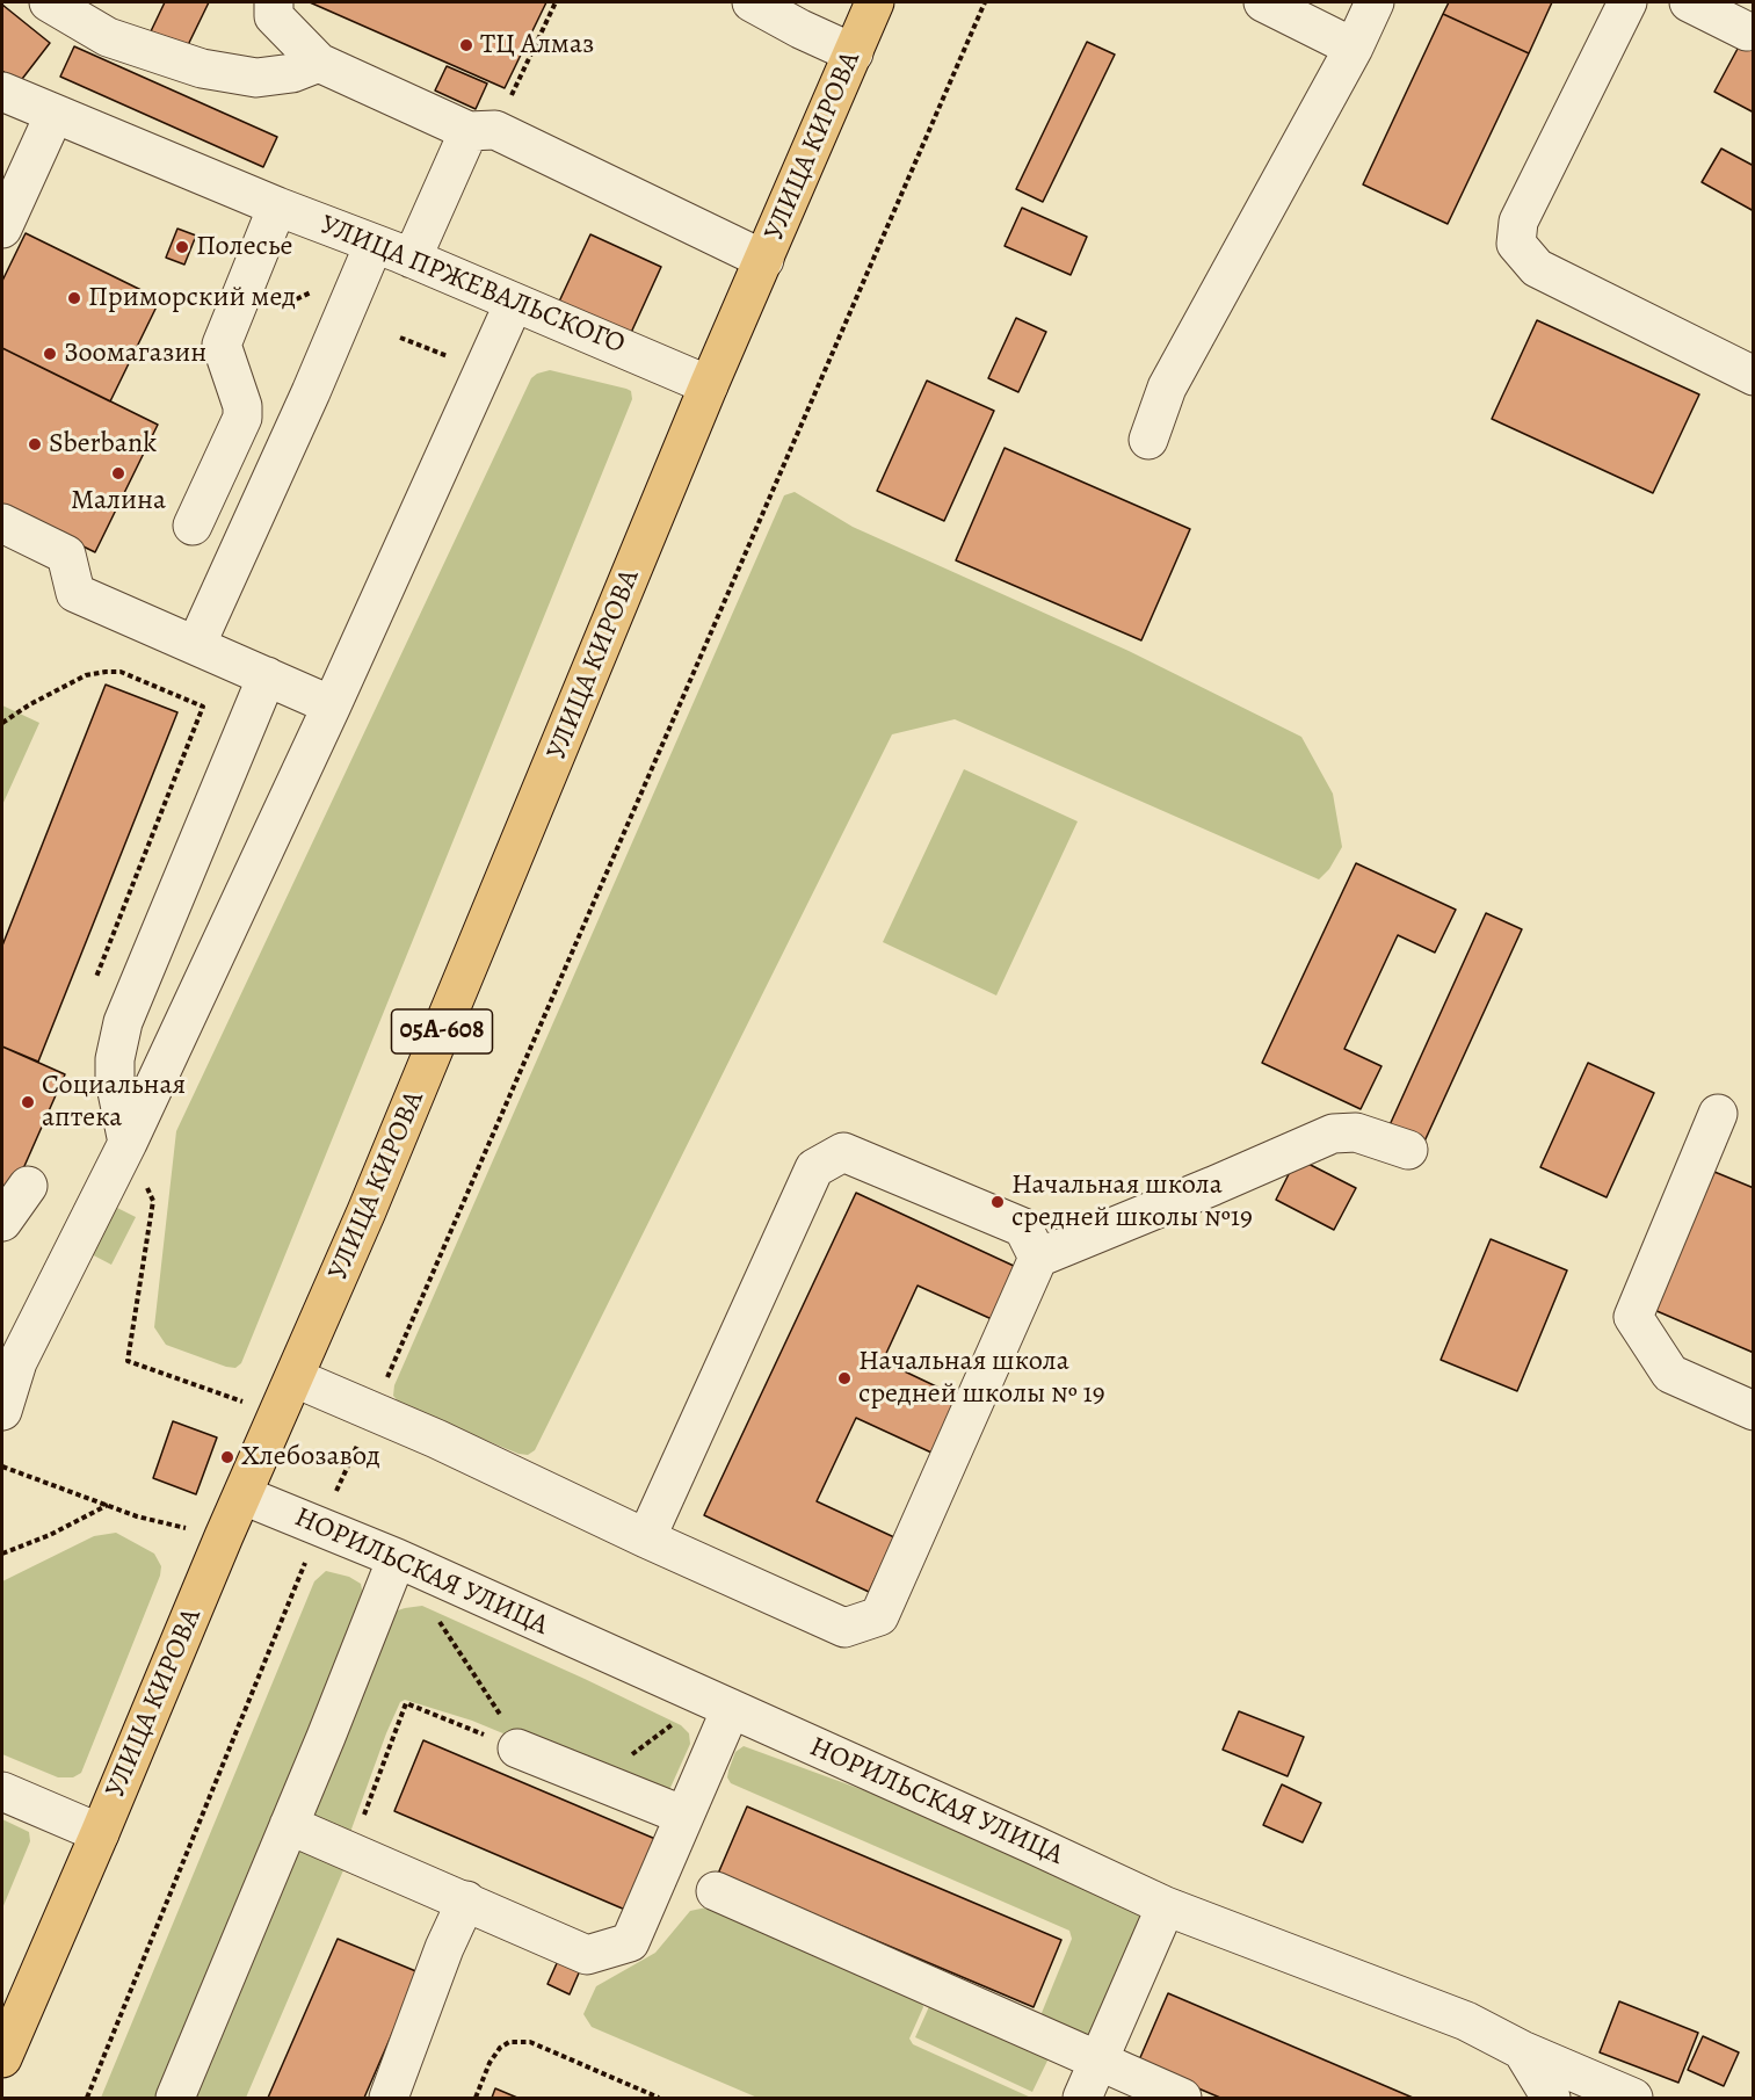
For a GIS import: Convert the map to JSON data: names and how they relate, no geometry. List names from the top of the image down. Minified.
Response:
{"streets":{"main road":["УЛИЦА КИРОВА","05А-608"],"street":["УЛИЦА ПРЖЕВАЛЬСКОГО","НОРИЛЬСКАЯ УЛИЦА"]},"crossings":[["УЛИЦА КИРОВА","УЛИЦА ПРЖЕВАЛЬСКОГО"],["УЛИЦА КИРОВА","НОРИЛЬСКАЯ УЛИЦА"]],"places":["ТЦ Алмаз","Полесье","Приморский мед","Зоомагазин","Sberbank","Малина","Социальная аптека","Начальная школа средней школы №19","Начальная школа средней школы № 19","Хлебoзавод"]}
